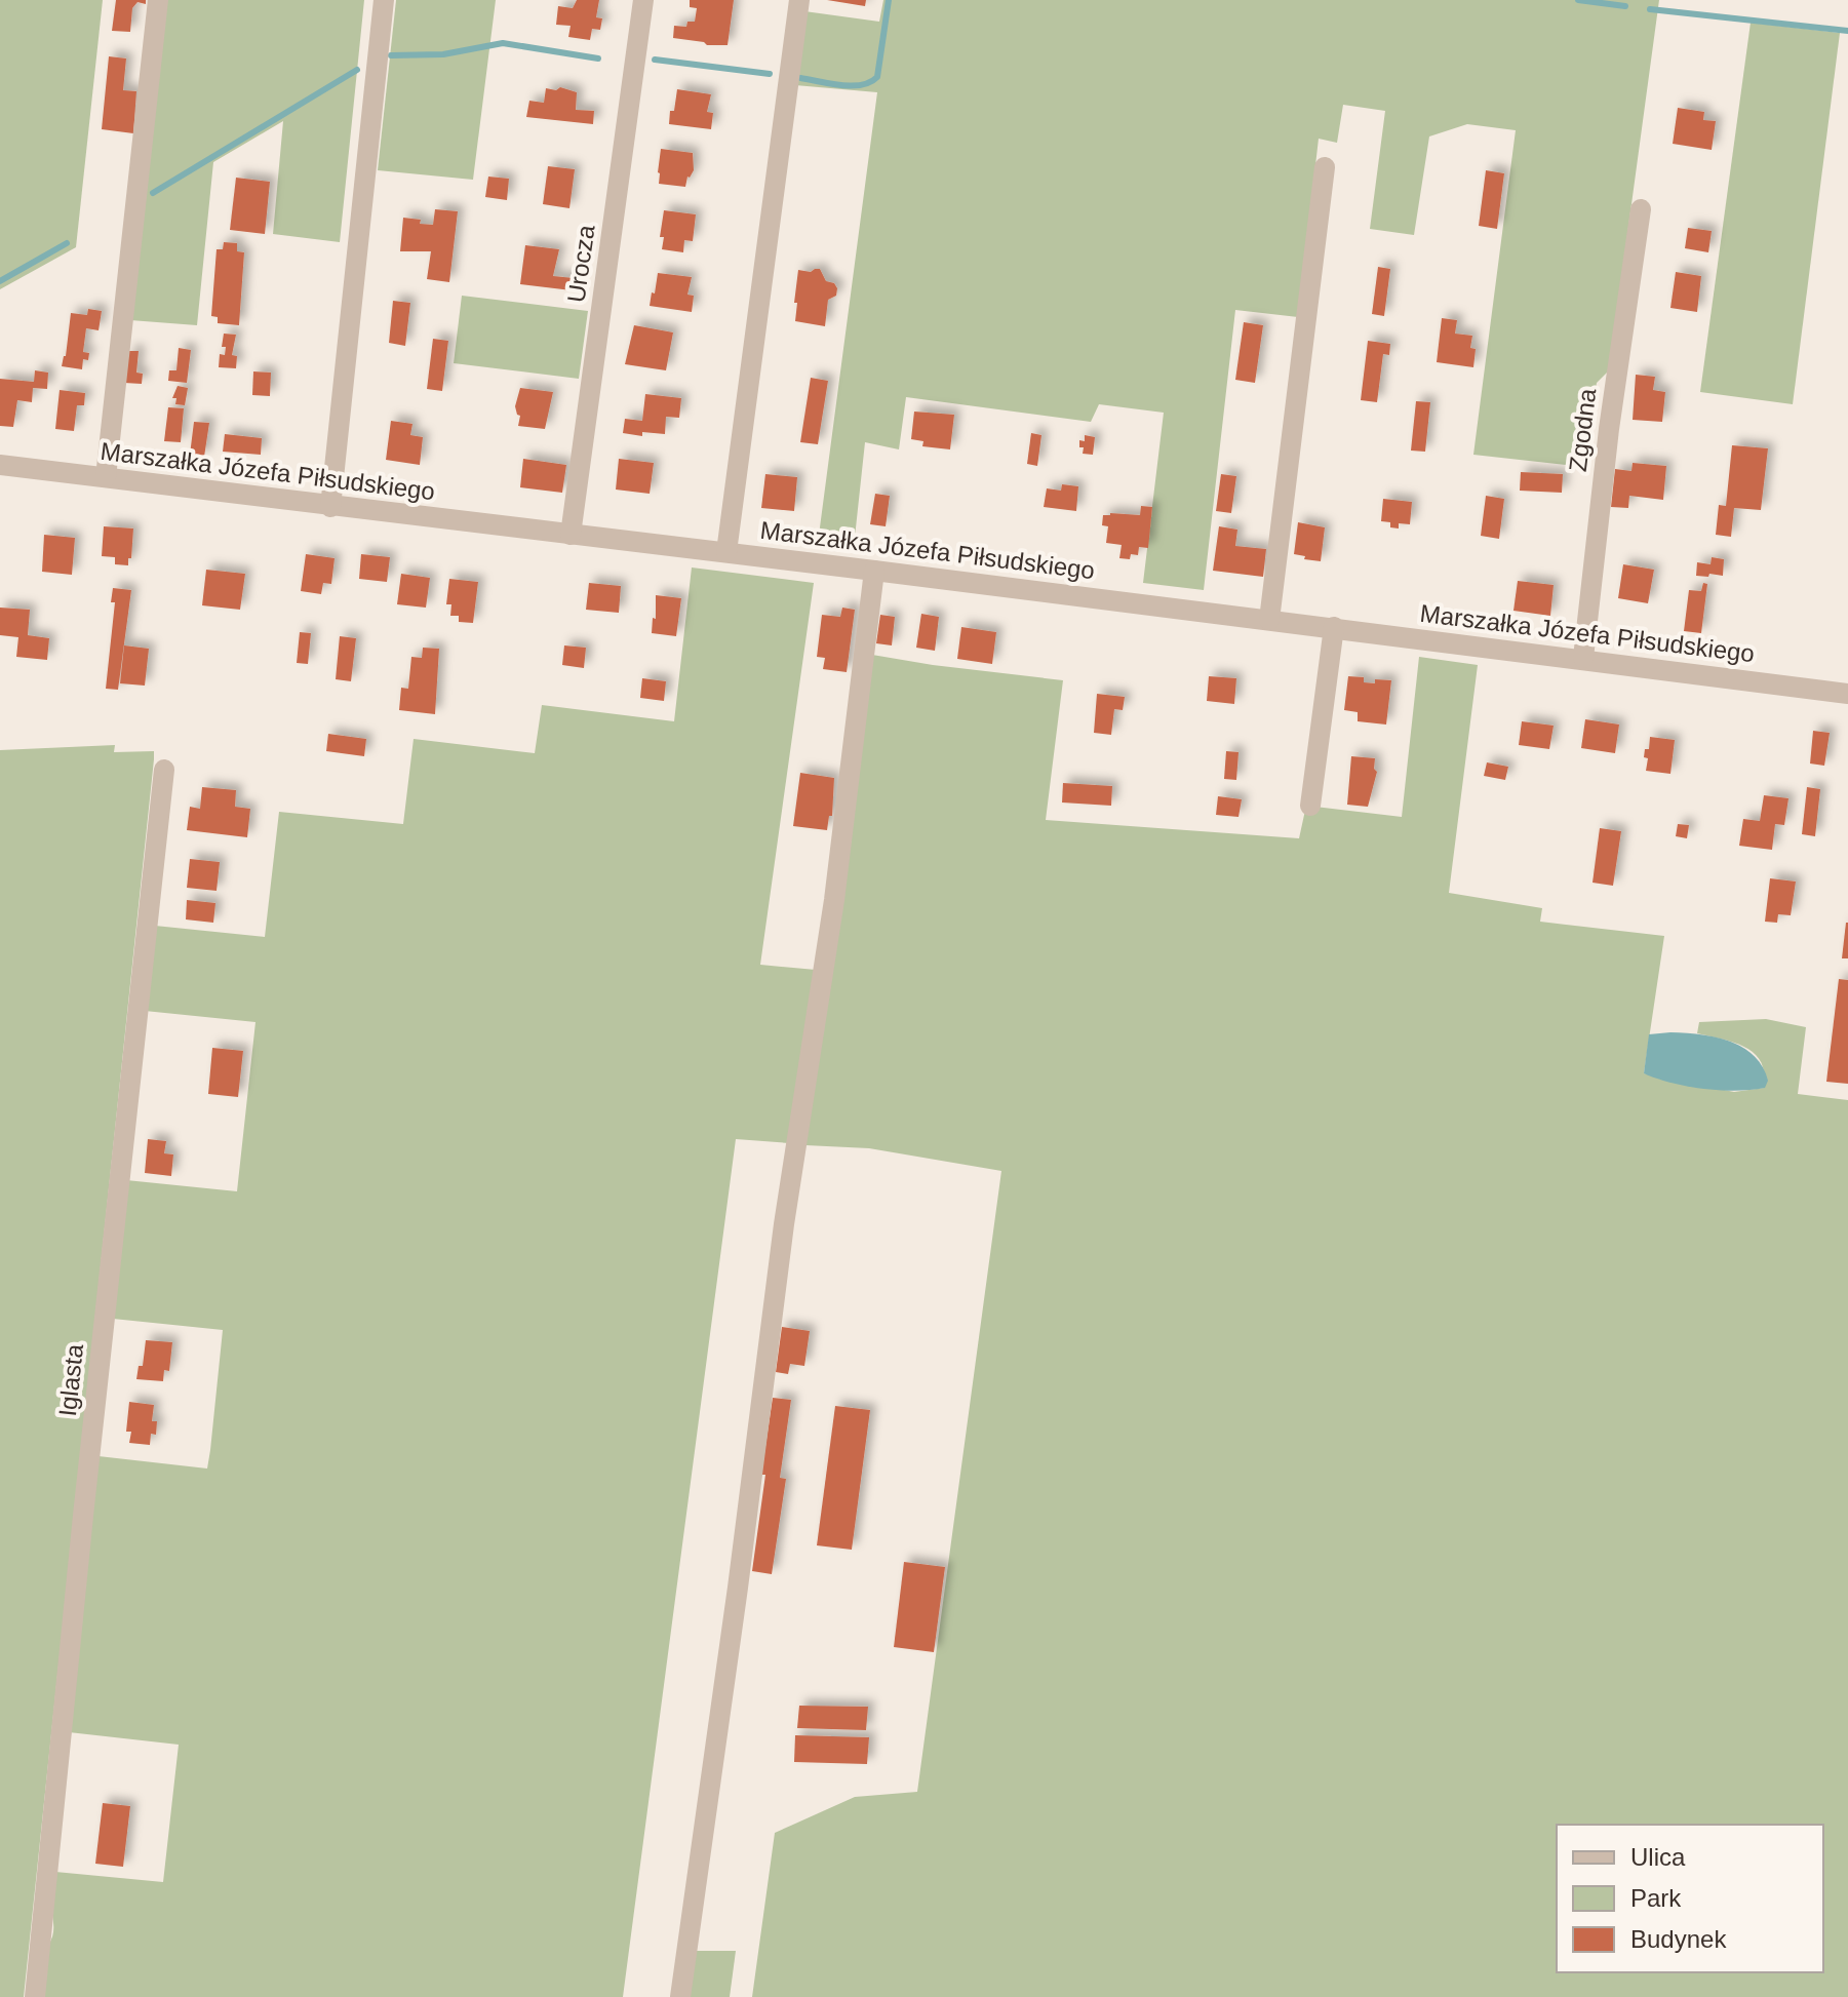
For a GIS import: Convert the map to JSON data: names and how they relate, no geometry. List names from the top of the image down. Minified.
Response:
{"streets":{"street":["Urocza","Zgodna","Marszałka Józefa Piłsudskiego","Iglasta"]},"crossings":[["Urocza","Marszałka Józefa Piłsudskiego"],["Zgodna","Marszałka Józefa Piłsudskiego"]],"legend":["Ulica","Park","Budynek"]}
